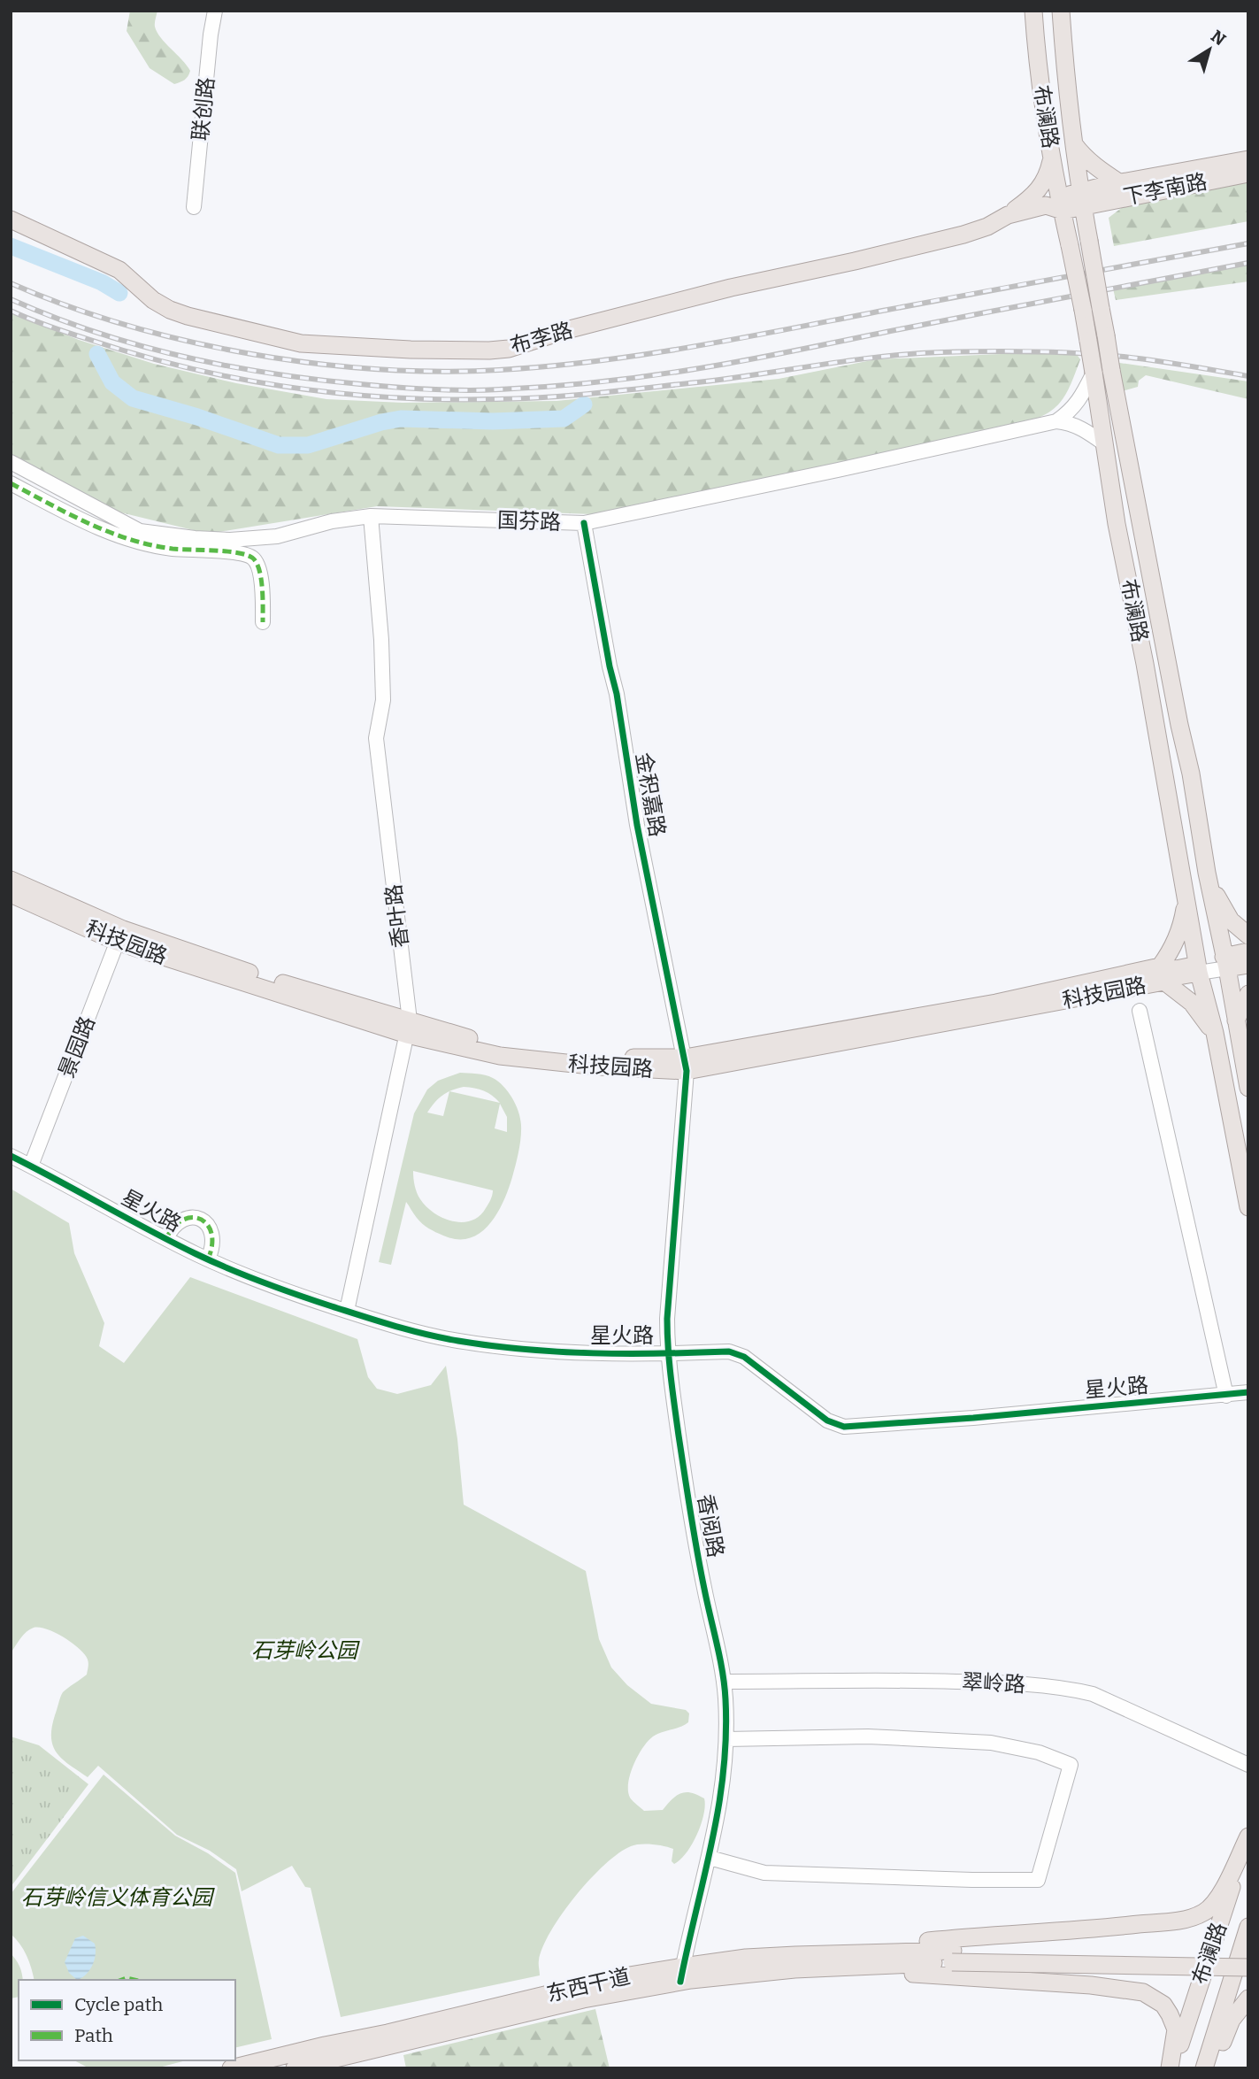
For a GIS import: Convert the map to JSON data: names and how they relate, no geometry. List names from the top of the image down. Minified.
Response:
{"streets":{"main road":["布澜路","下李南路","布李路","科技园路","东西干道"],"street":["联创路","国芬路","金积嘉路","香叶路","景园路","星火路","香阅路","翠岭路"]},"crossings":[["布澜路","下李南路"],["布澜路","布李路"],["布澜路","科技园路"],["下李南路","布李路"],["国芬路","金积嘉路"],["国芬路","香叶路"],["金积嘉路","科技园路"],["金积嘉路","香阅路"],["香叶路","科技园路"],["香叶路","星火路"],["科技园路","景园路"],["科技园路","香阅路"],["景园路","星火路"],["星火路","香阅路"],["香阅路","翠岭路"],["香阅路","东西干道"]],"parks":["石芽岭公园","石芽岭信义体育公园"],"legend":["Cycle path","Path"],"north":"top right"}
